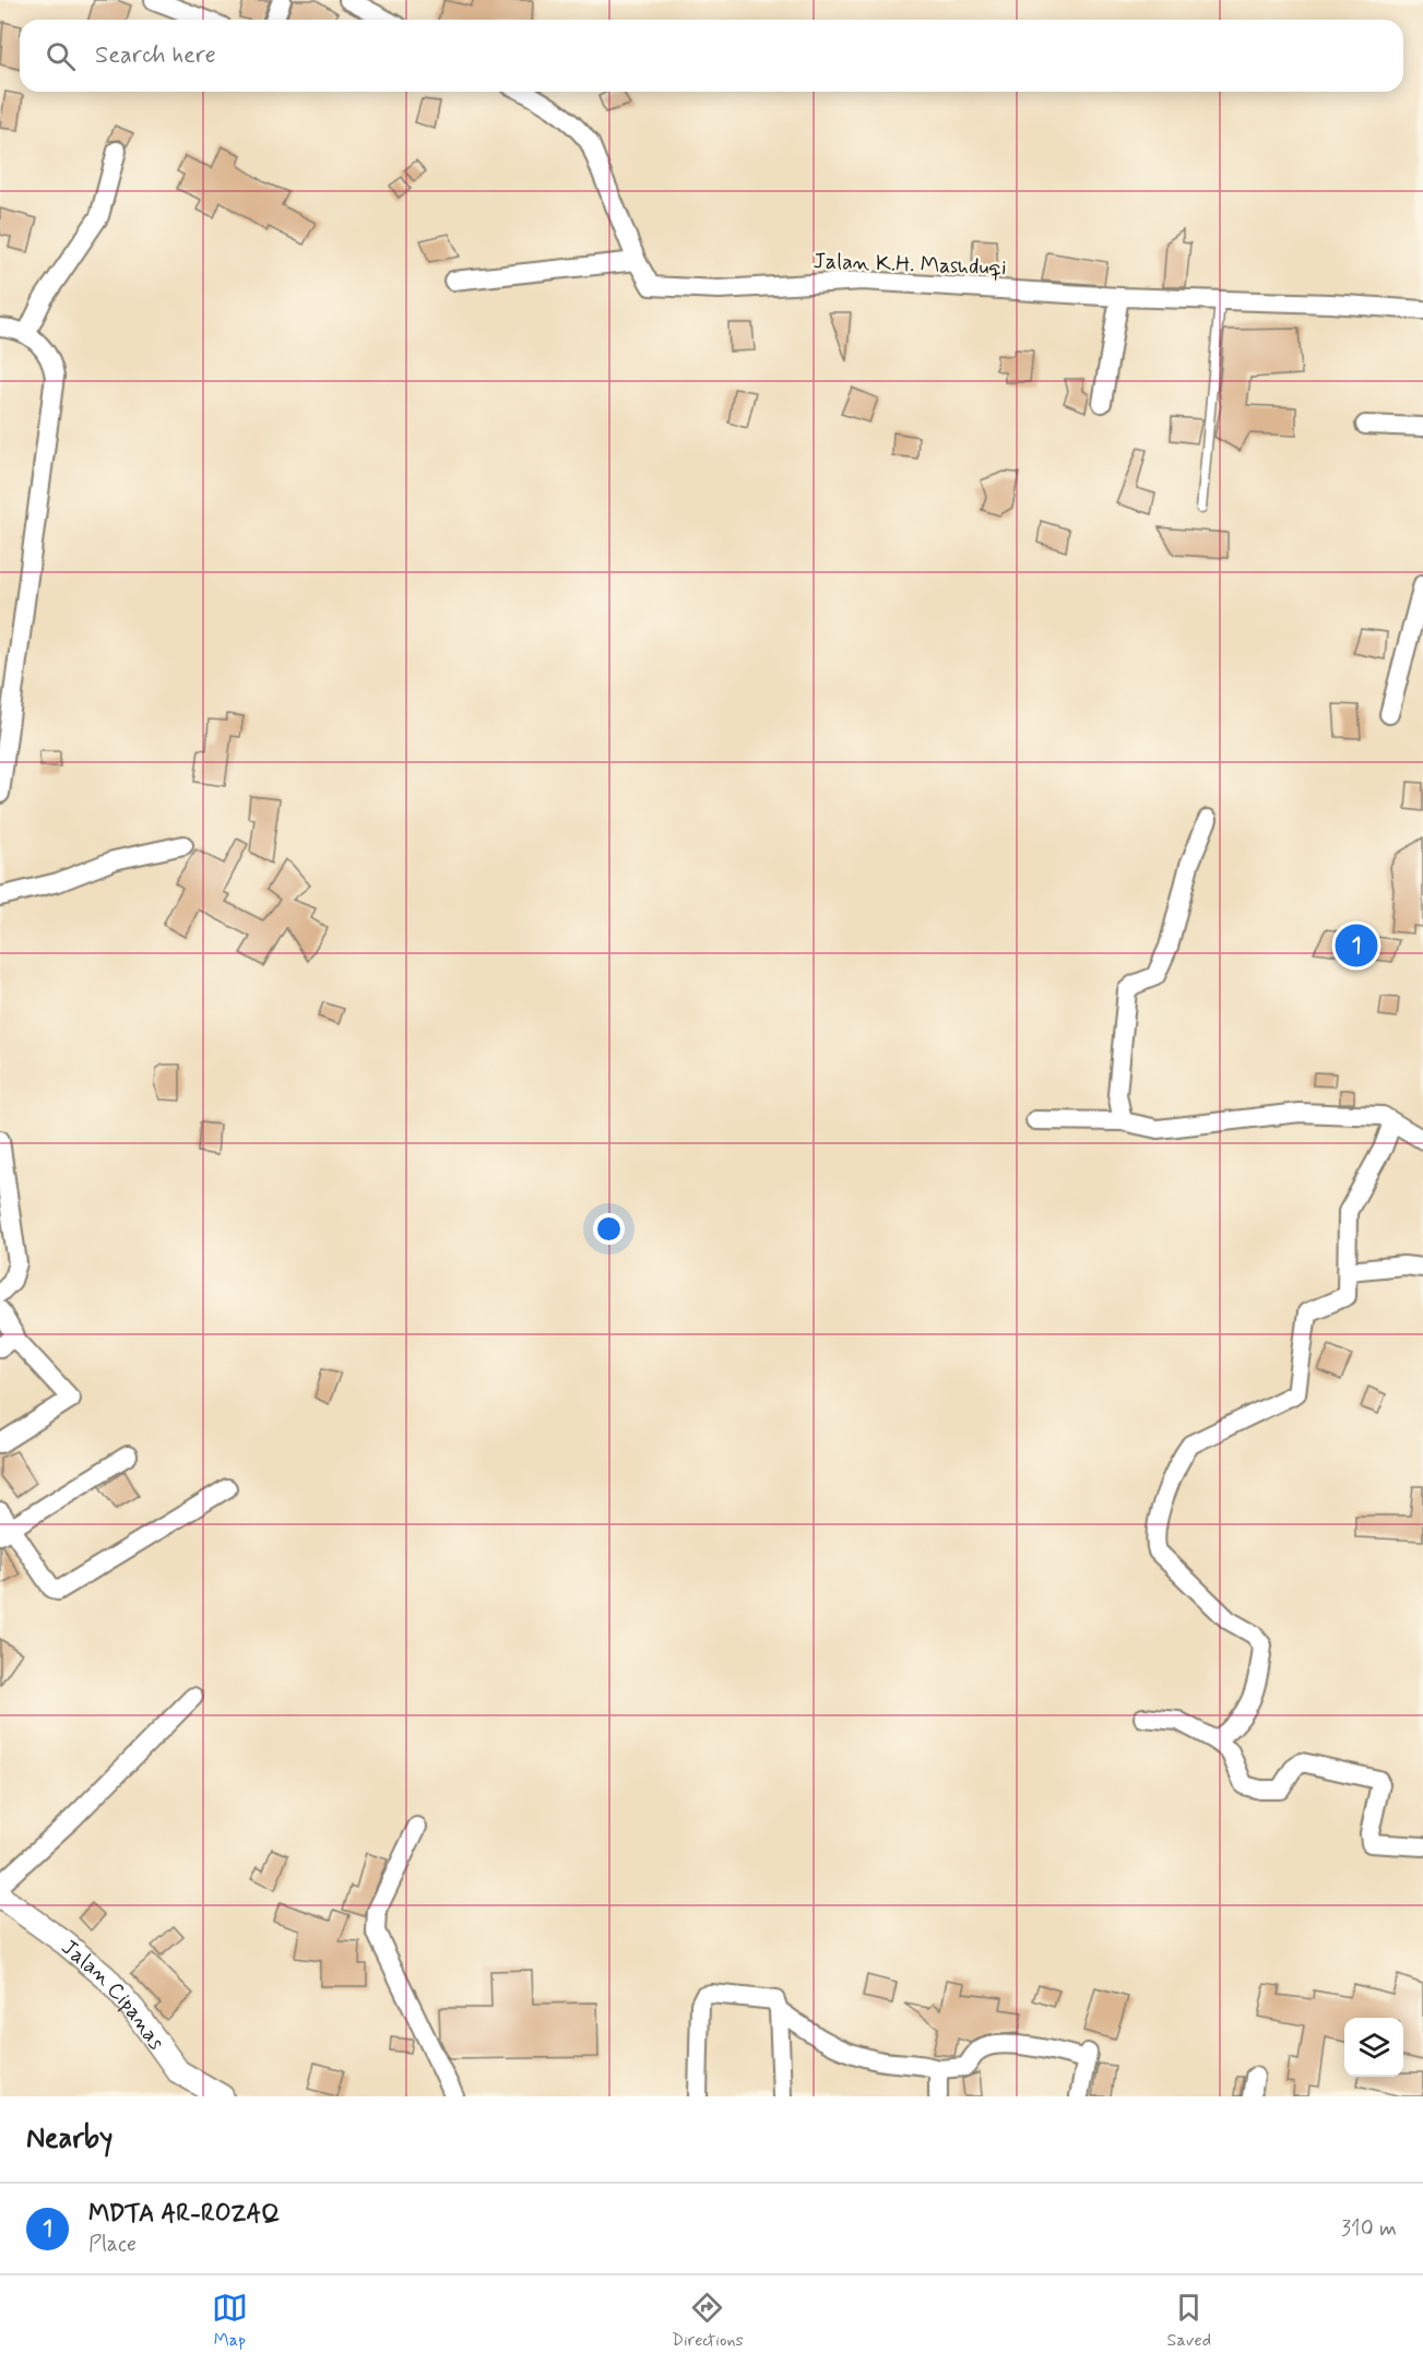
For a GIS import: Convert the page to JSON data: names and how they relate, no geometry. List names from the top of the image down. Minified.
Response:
{"streets":{"street":["Jalan K.H. Mashduqi","Jalan Cipanas"]},"page":{"search":"Search here","pins":"1","heading":"Nearby","list":[{"mark":"1","name":"MDTA AR-ROZAQ","note":"Place","value":"310 m"}],"nav":["Map","Directions","Saved"]}}
